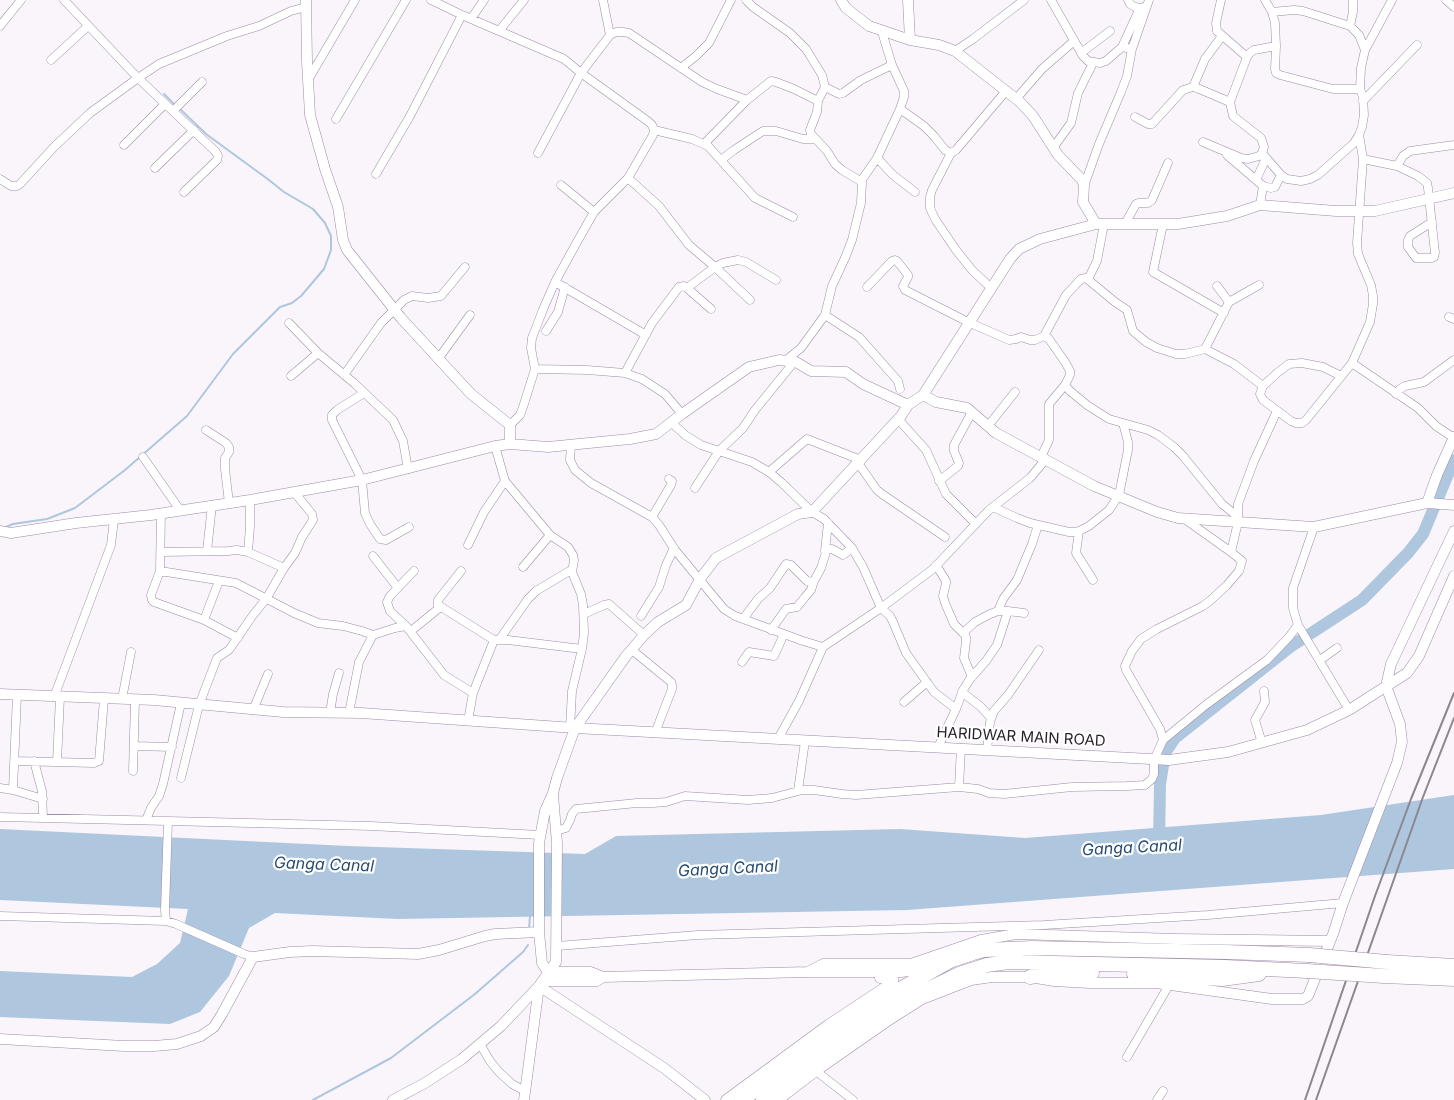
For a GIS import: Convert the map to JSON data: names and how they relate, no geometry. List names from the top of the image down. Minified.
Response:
{"streets":{"street":["HARIDWAR MAIN ROAD"]},"water":["Ganga Canal"]}
